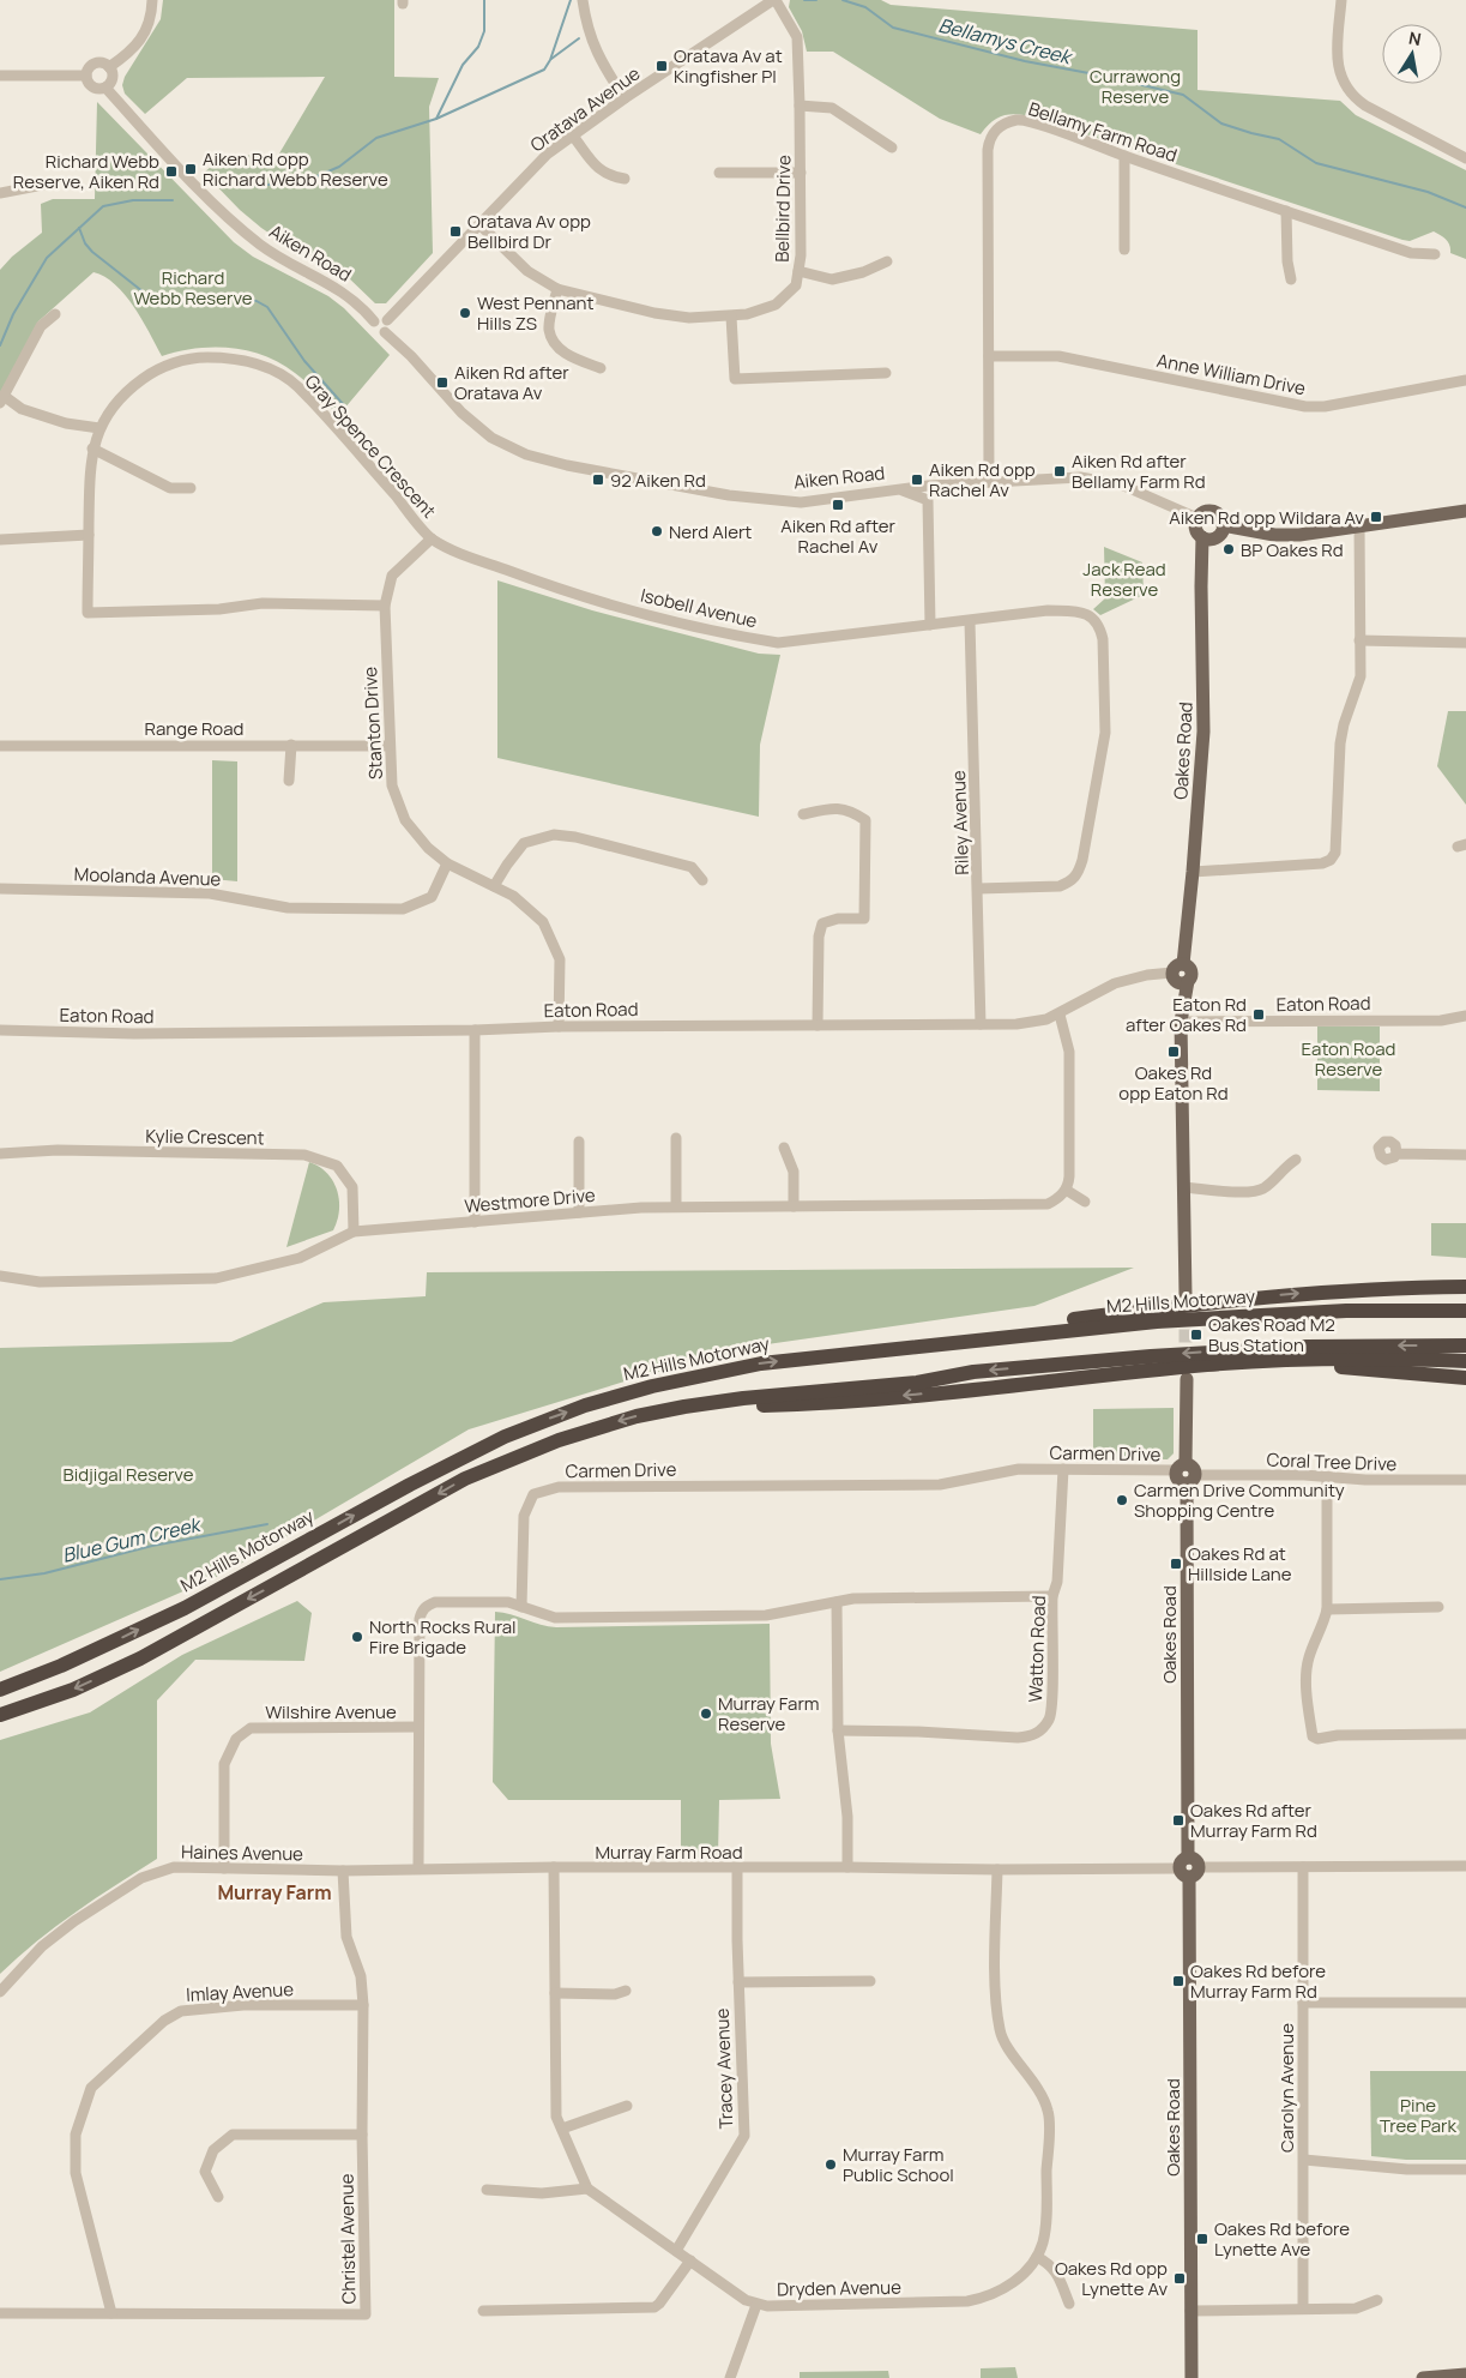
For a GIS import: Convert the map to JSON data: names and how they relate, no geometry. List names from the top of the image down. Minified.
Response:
{"streets":{"highway":["M2 Hills Motorway"],"main road":["Oakes Road"],"street":["Oratava Avenue","Bellamy Farm Road","Bellbird Drive","Aiken Road","Anne William Drive","Gray Spence Crescent","Isobell Avenue","Stanton Drive","Range Road","Riley Avenue","Moolanda Avenue","Eaton Road","Kylie Crescent","Westmore Drive","Carmen Drive","Coral Tree Drive","Watton Road","Wilshire Avenue","Murray Farm Road","Haines Avenue","Imlay Avenue","Tracey Avenue","Carolyn Avenue","Christel Avenue","Dryden Avenue"]},"crossings":[["Oratava Avenue","Bellbird Drive"],["Oratava Avenue","Aiken Road"],["Bellamy Farm Road","Aiken Road"],["Bellamy Farm Road","Anne William Drive"],["Aiken Road","Oakes Road"],["Gray Spence Crescent","Isobell Avenue"],["Gray Spence Crescent","Stanton Drive"],["Isobell Avenue","Stanton Drive"],["Isobell Avenue","Riley Avenue"],["Stanton Drive","Range Road"],["Stanton Drive","Moolanda Avenue"],["Stanton Drive","Eaton Road"],["Oakes Road","Eaton Road"],["Oakes Road","Coral Tree Drive"],["Oakes Road","Murray Farm Road"],["Riley Avenue","Eaton Road"],["Kylie Crescent","Westmore Drive"],["Carmen Drive","Watton Road"],["Wilshire Avenue","Haines Avenue"],["Murray Farm Road","Haines Avenue"],["Murray Farm Road","Tracey Avenue"],["Murray Farm Road","Carolyn Avenue"],["Murray Farm Road","Dryden Avenue"],["Haines Avenue","Christel Avenue"],["Imlay Avenue","Christel Avenue"],["Tracey Avenue","Dryden Avenue"]],"districts":["Murray Farm"],"water":["Bellamys Creek","Blue Gum Creek"],"parks":["Currawong Reserve","Richard Webb Reserve","Jack Read Reserve","Eaton Road Reserve","Bidjigal Reserve","Pine Tree Park"],"places":{"transit":["Oratava Av at Kingfisher Pl","Aiken Rd opp Richard Webb Reserve","Richard Webb Reserve, Aiken Rd","Oratava Av opp Bellbird Dr","Aiken Rd after Oratava Av","Aiken Rd after Bellamy Farm Rd","92 Aiken Rd","Aiken Rd opp Rachel Av","Aiken Rd after Rachel Av","Aiken Rd opp Wildara Av","Eaton Rd after Oakes Rd","Oakes Rd opp Eaton Rd","Oakes Road M2 Bus Station","Oakes Rd at Hillside Lane","Oakes Rd after Murray Farm Rd","Oakes Rd before Murray Farm Rd","Oakes Rd before Lynette Ave","Oakes Rd opp Lynette Av"],"other":["West Pennant Hills ZS","Nerd Alert","BP Oakes Rd","Carmen Drive Community Shopping Centre","North Rocks Rural Fire Brigade","Murray Farm Reserve","Murray Farm Public School"]},"north":"top"}
